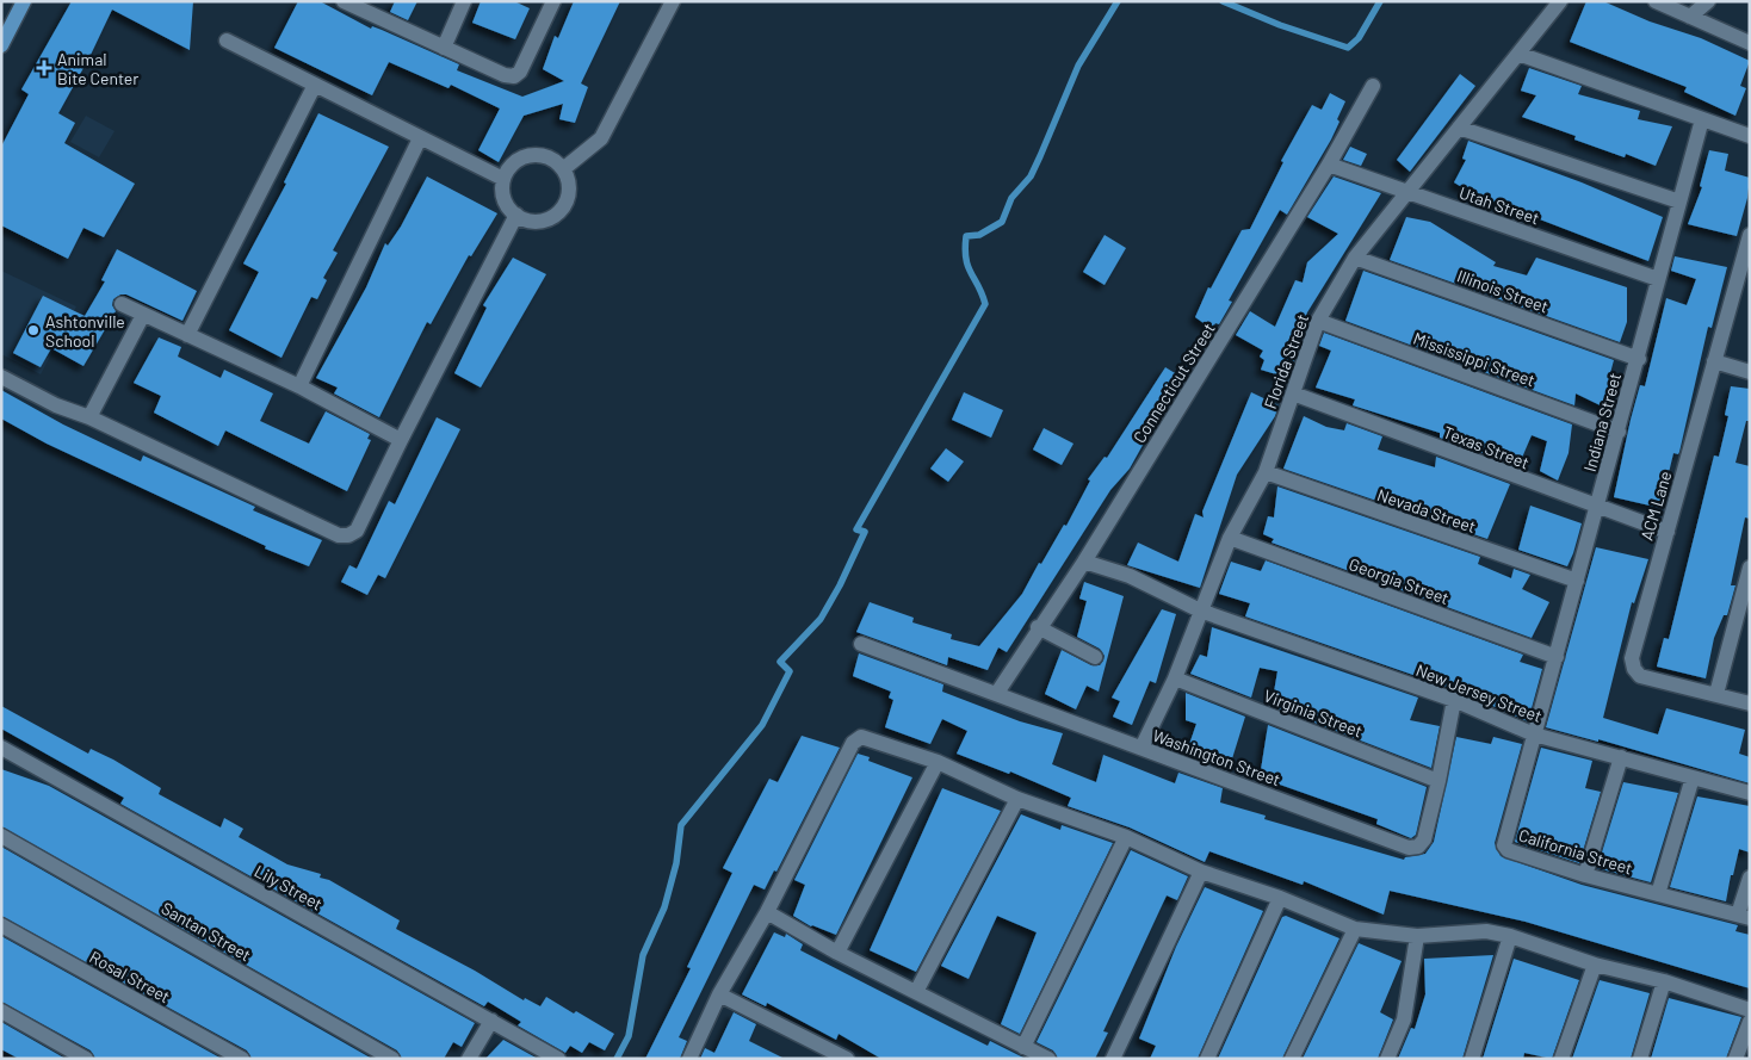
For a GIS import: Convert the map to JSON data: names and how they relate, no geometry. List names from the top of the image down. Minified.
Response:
{"streets":{"street":["Utah Street","Illinois Street","Mississippi Street","Florida Street","Connecticut Street","Indiana Street","Texas Street","ACM Lane","Nevada Street","Georgia Street","New Jersey Street","Virginia Street","Washington Street","California Street","Lily Street","Santan Street","Rosal Street"]},"crossings":[["Utah Street","Florida Street"],["Utah Street","Connecticut Street"],["Utah Street","Indiana Street"],["Illinois Street","Florida Street"],["Illinois Street","Indiana Street"],["Mississippi Street","Florida Street"],["Mississippi Street","Indiana Street"],["Florida Street","Texas Street"],["Florida Street","Nevada Street"],["Florida Street","Georgia Street"],["Florida Street","New Jersey Street"],["Florida Street","Virginia Street"],["Florida Street","Washington Street"],["Connecticut Street","New Jersey Street"],["Connecticut Street","Washington Street"],["Indiana Street","Texas Street"],["Indiana Street","Nevada Street"],["Indiana Street","Georgia Street"],["Indiana Street","New Jersey Street"],["Indiana Street","California Street"],["Texas Street","ACM Lane"],["New Jersey Street","Washington Street"],["New Jersey Street","California Street"],["Virginia Street","Washington Street"]],"places":{"health":["Animal Bite Center"],"other":["Ashtonville School"]}}
